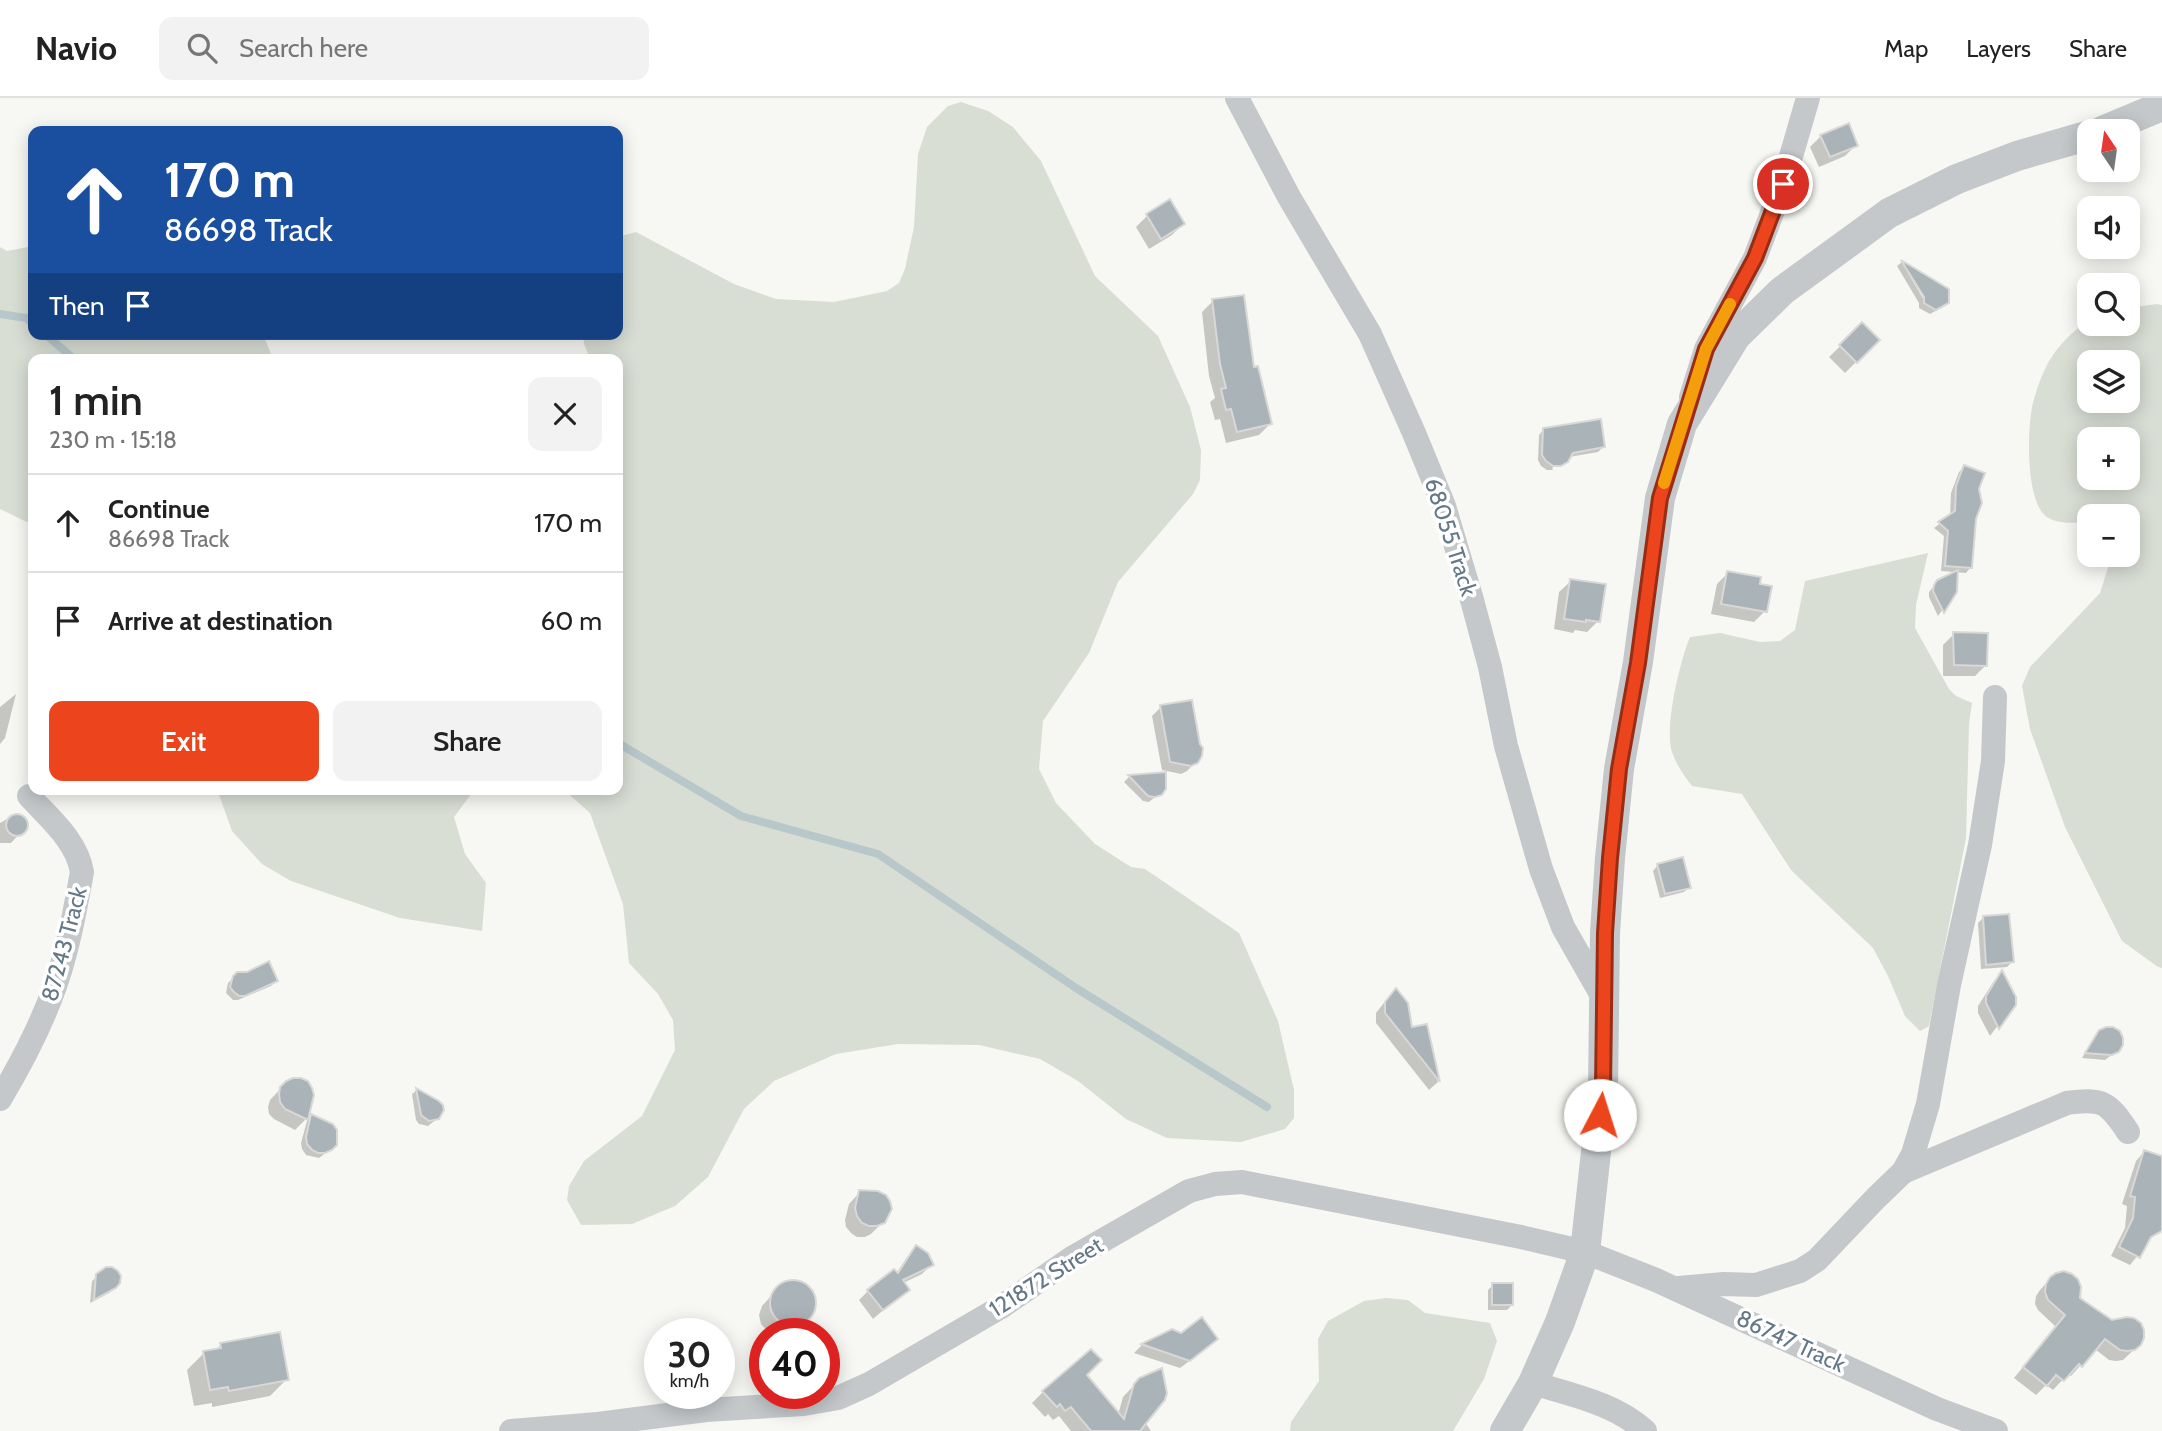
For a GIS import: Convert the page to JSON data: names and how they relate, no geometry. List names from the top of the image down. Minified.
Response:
{"streets":{"street":["68055 Track","87243 Track","121872 Street","86747 Track"]},"crossings":[["121872 Street","86747 Track"]],"north":"top","page":{"header":"Navio","search":"Search here","nav":["Map","Layers","Share"],"map_buttons":["+","−"],"turn":["170 m","86698 Track"],"then":"Then","heading":["1 min","230 m · 15:18"],"list":[{"name":"Continue","note":"86698 Track","value":"170 m"},{"name":"Arrive at destination","value":"60 m"}],"buttons":["Exit","Share"],"speed":"30 km/h","limit":"40"}}
